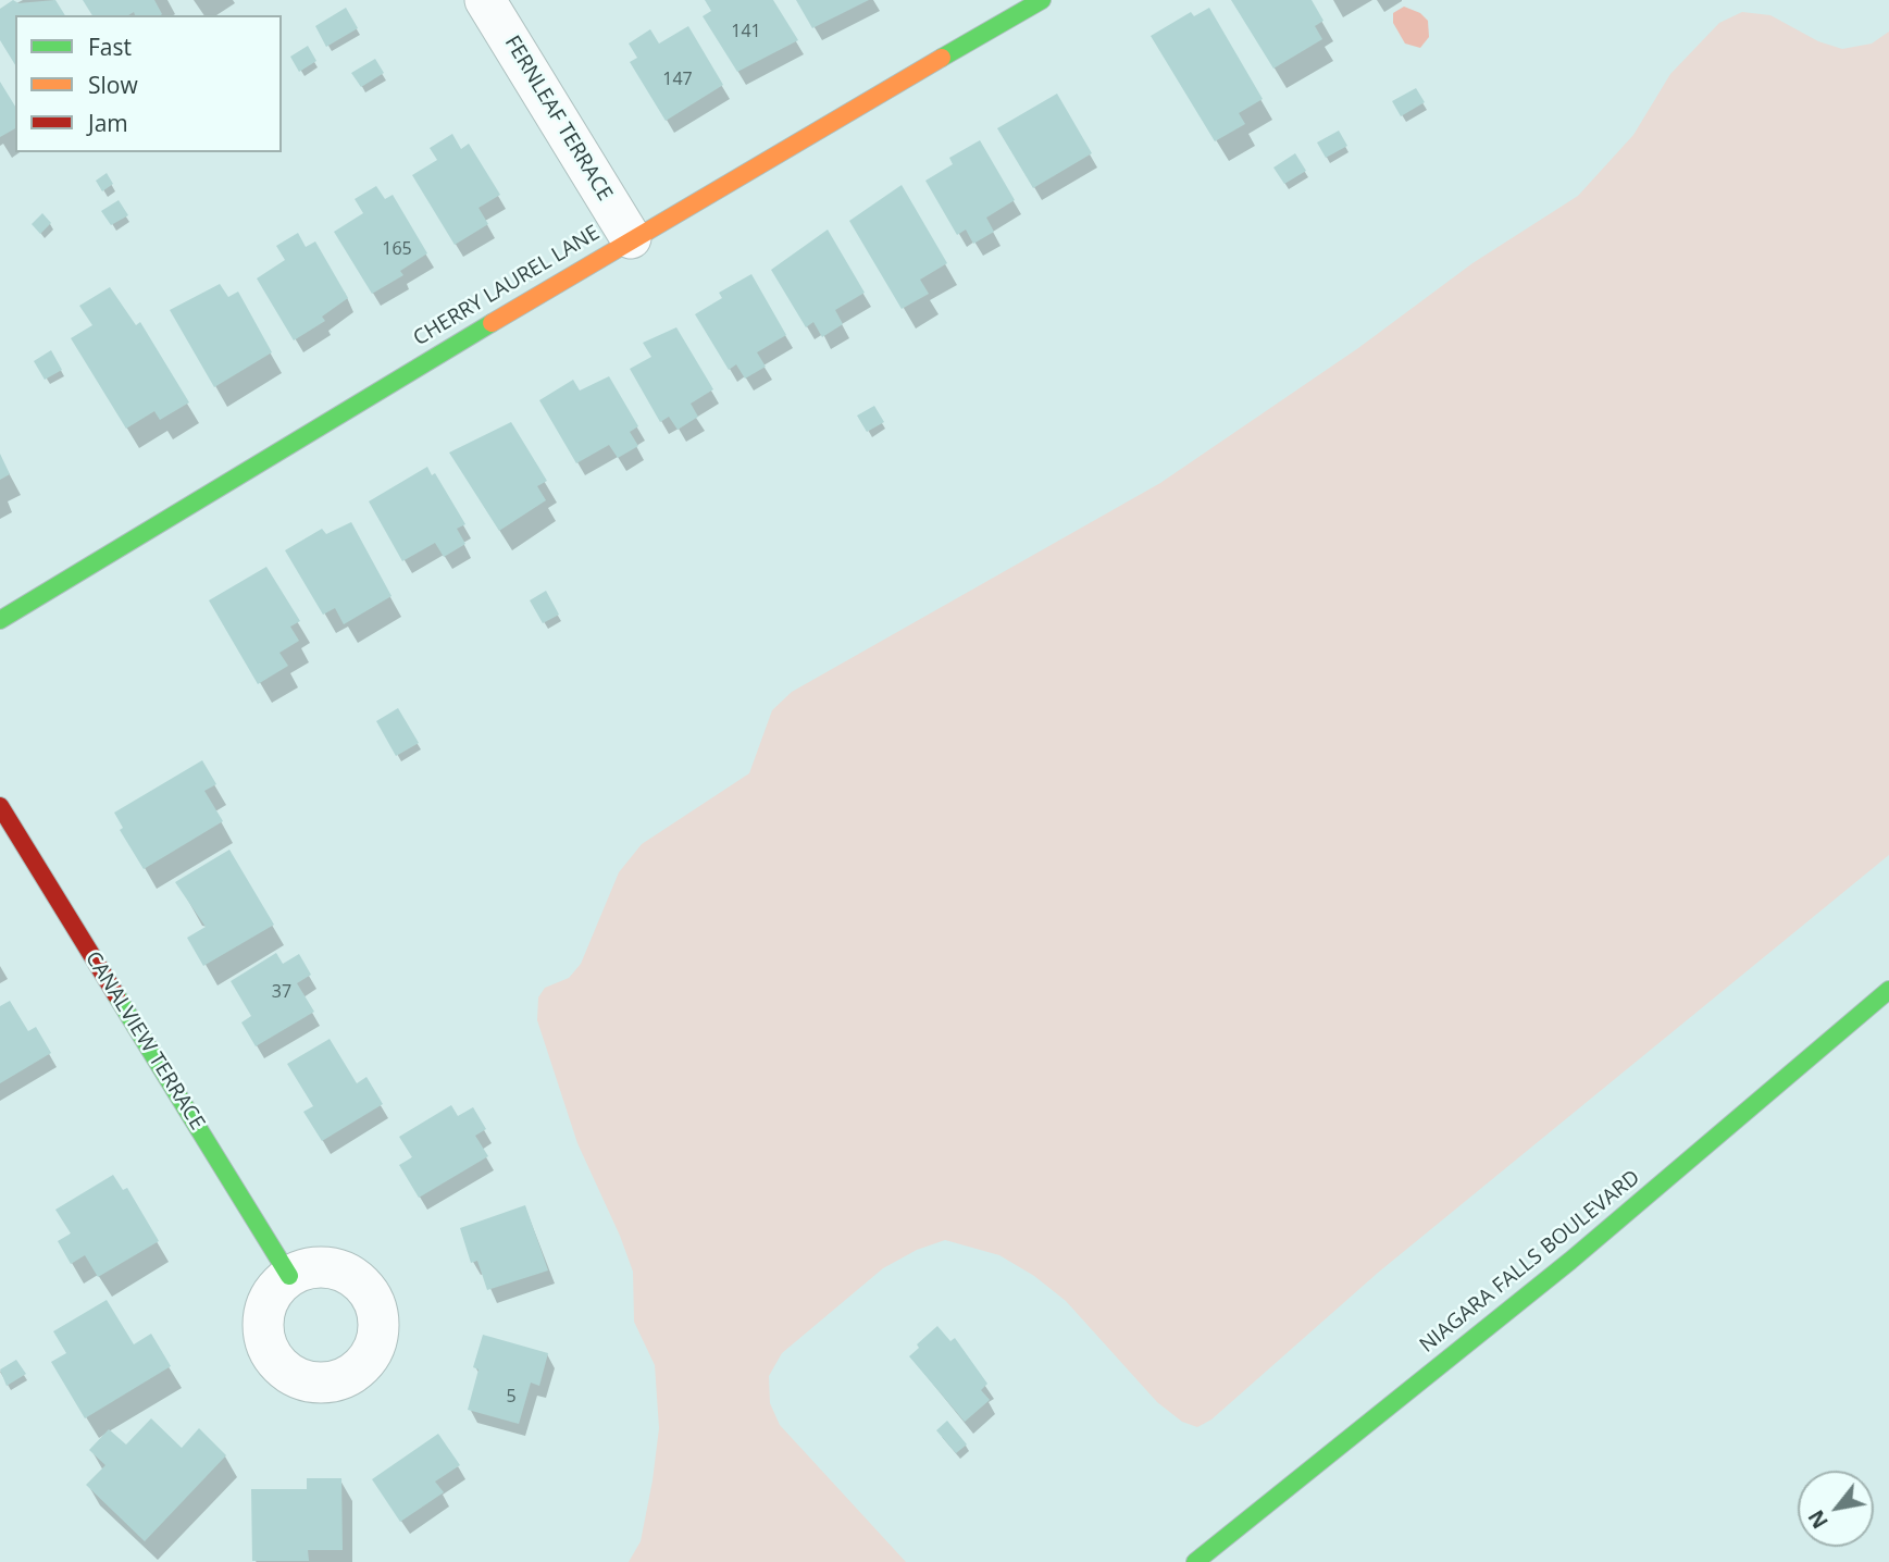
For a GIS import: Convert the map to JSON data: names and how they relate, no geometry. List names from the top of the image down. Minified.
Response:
{"streets":{"street":["FERNLEAF TERRACE","CHERRY LAUREL LANE","CANALVIEW TERRACE","NIAGARA FALLS BOULEVARD"]},"crossings":[["FERNLEAF TERRACE","CHERRY LAUREL LANE"]],"house_numbers":["141","147","165","37","5"],"legend":["Fast","Slow","Jam"],"north":"bottom left"}
